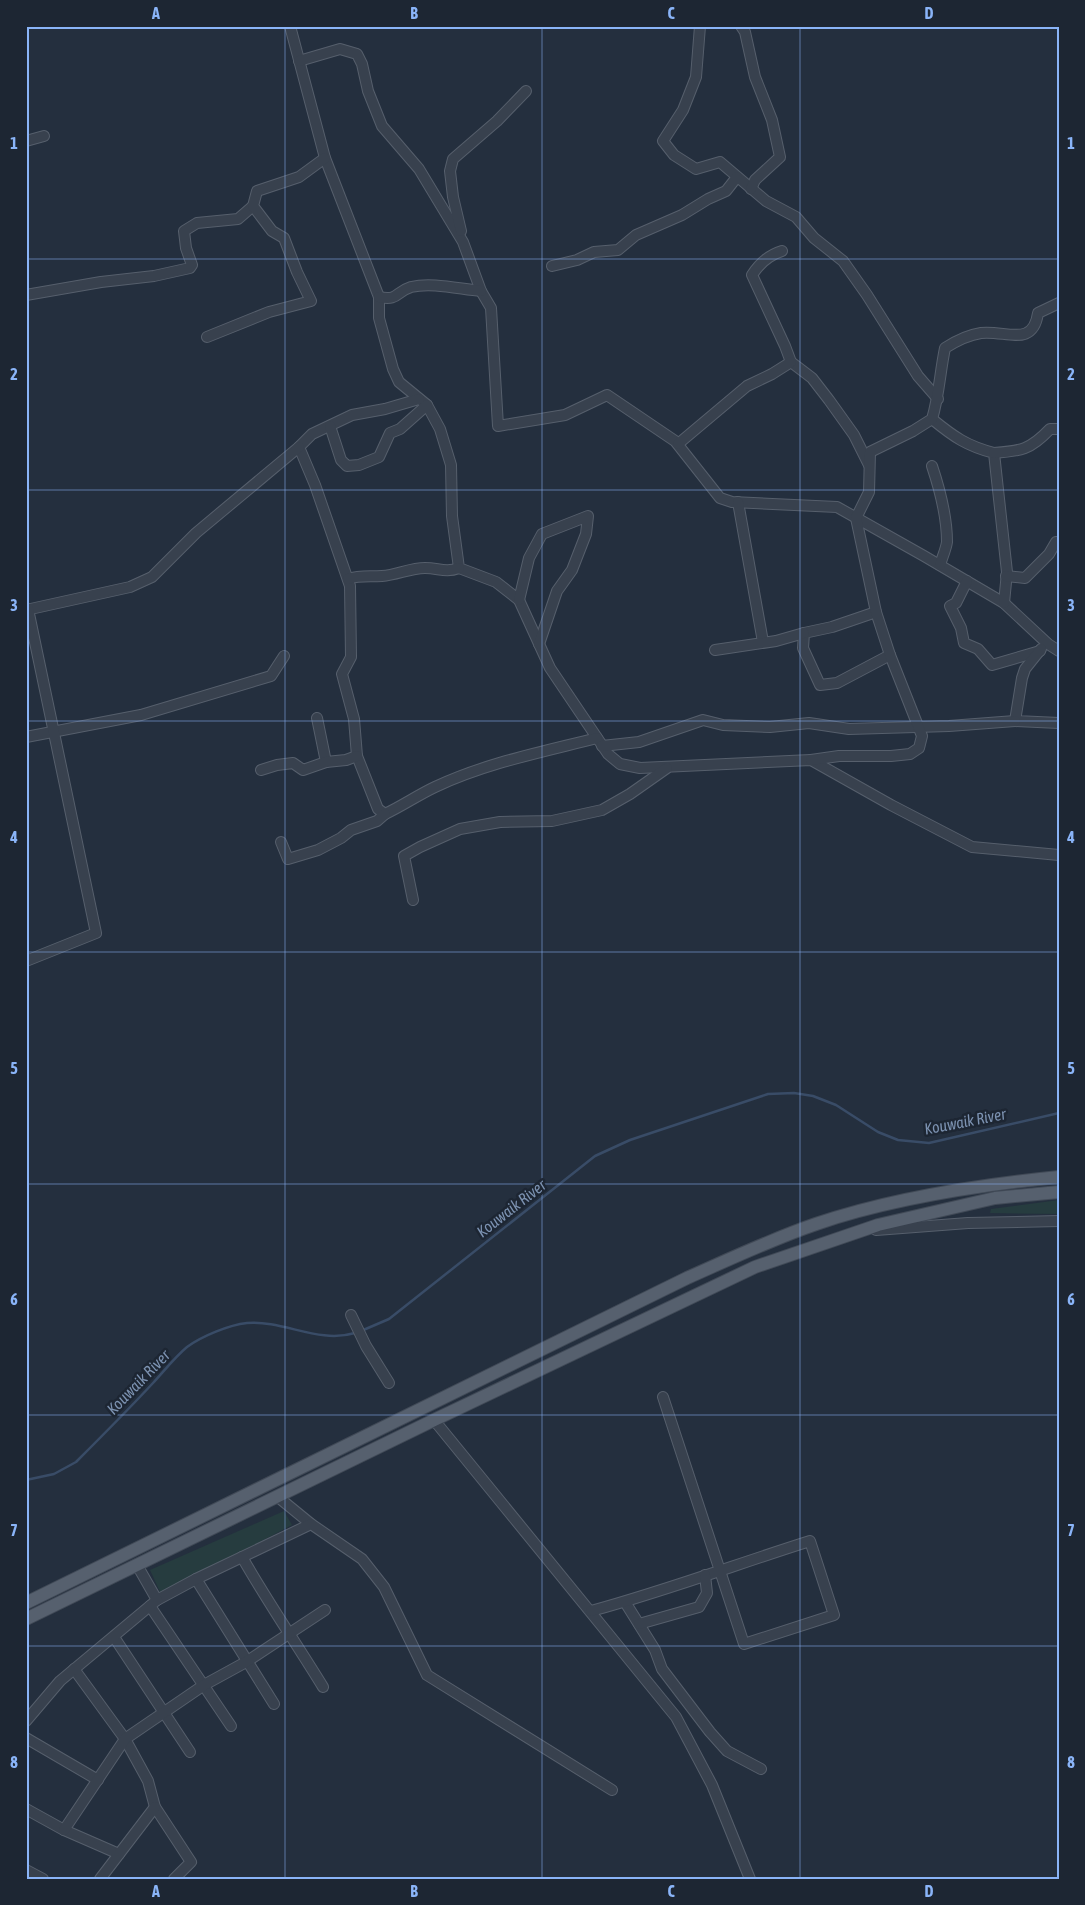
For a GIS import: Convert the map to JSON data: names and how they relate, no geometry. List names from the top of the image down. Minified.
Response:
{"water":["Kouwaik River"],"grid":{"columns":["A","B","C","D"],"rows":["1","2","3","4","5","6","7","8"]}}
